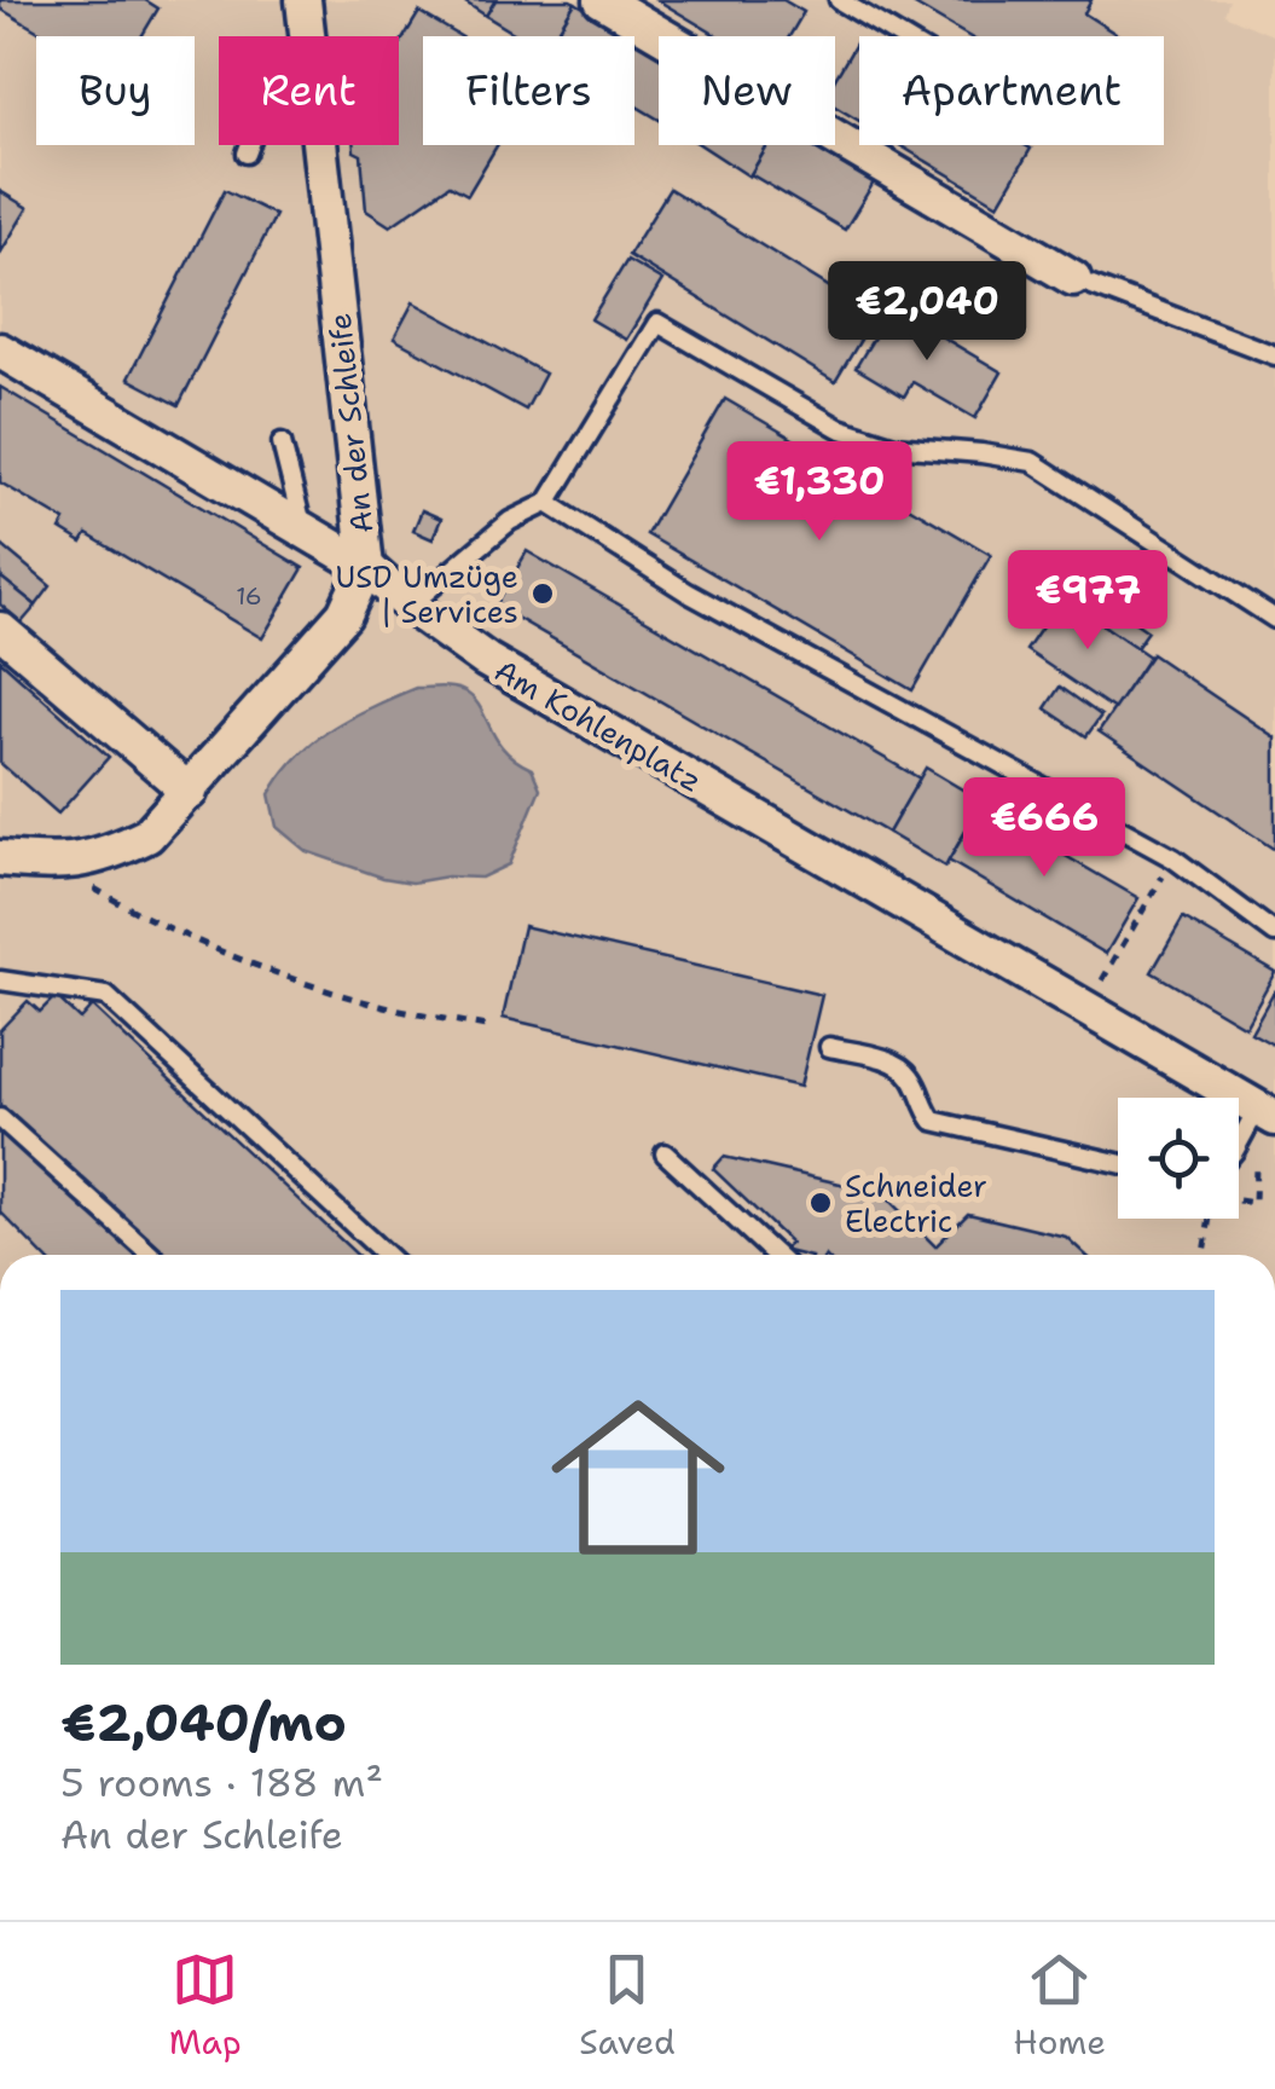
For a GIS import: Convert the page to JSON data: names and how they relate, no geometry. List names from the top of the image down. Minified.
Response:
{"streets":{"street":["An der Schleife","Am Kohlenplatz"]},"crossings":[["An der Schleife","Am Kohlenplatz"]],"places":["USD Umzüge | Services","Schneider Electric"],"house_numbers":["16"],"page":{"chip":["Buy","Rent","Filters","New","Apartment"],"price":["€2,040","€1,330","€977","€666"],"list":[{"name":"€2,040/mo","note":"5 rooms · 188 m² · An der Schleife"}],"tabs":["Map","Saved","Home"]}}
